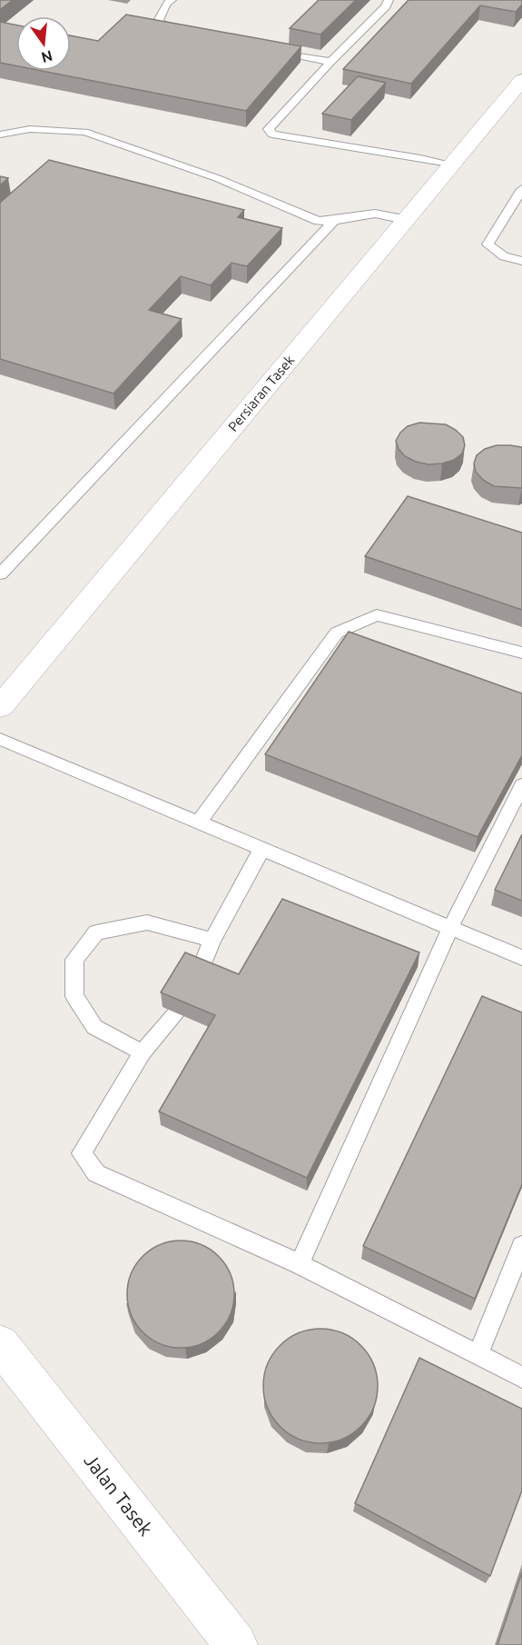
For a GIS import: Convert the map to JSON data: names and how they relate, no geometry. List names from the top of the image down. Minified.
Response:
{"streets":{"street":["Persiaran Tasek","Jalan Tasek"]},"north":"bottom"}
